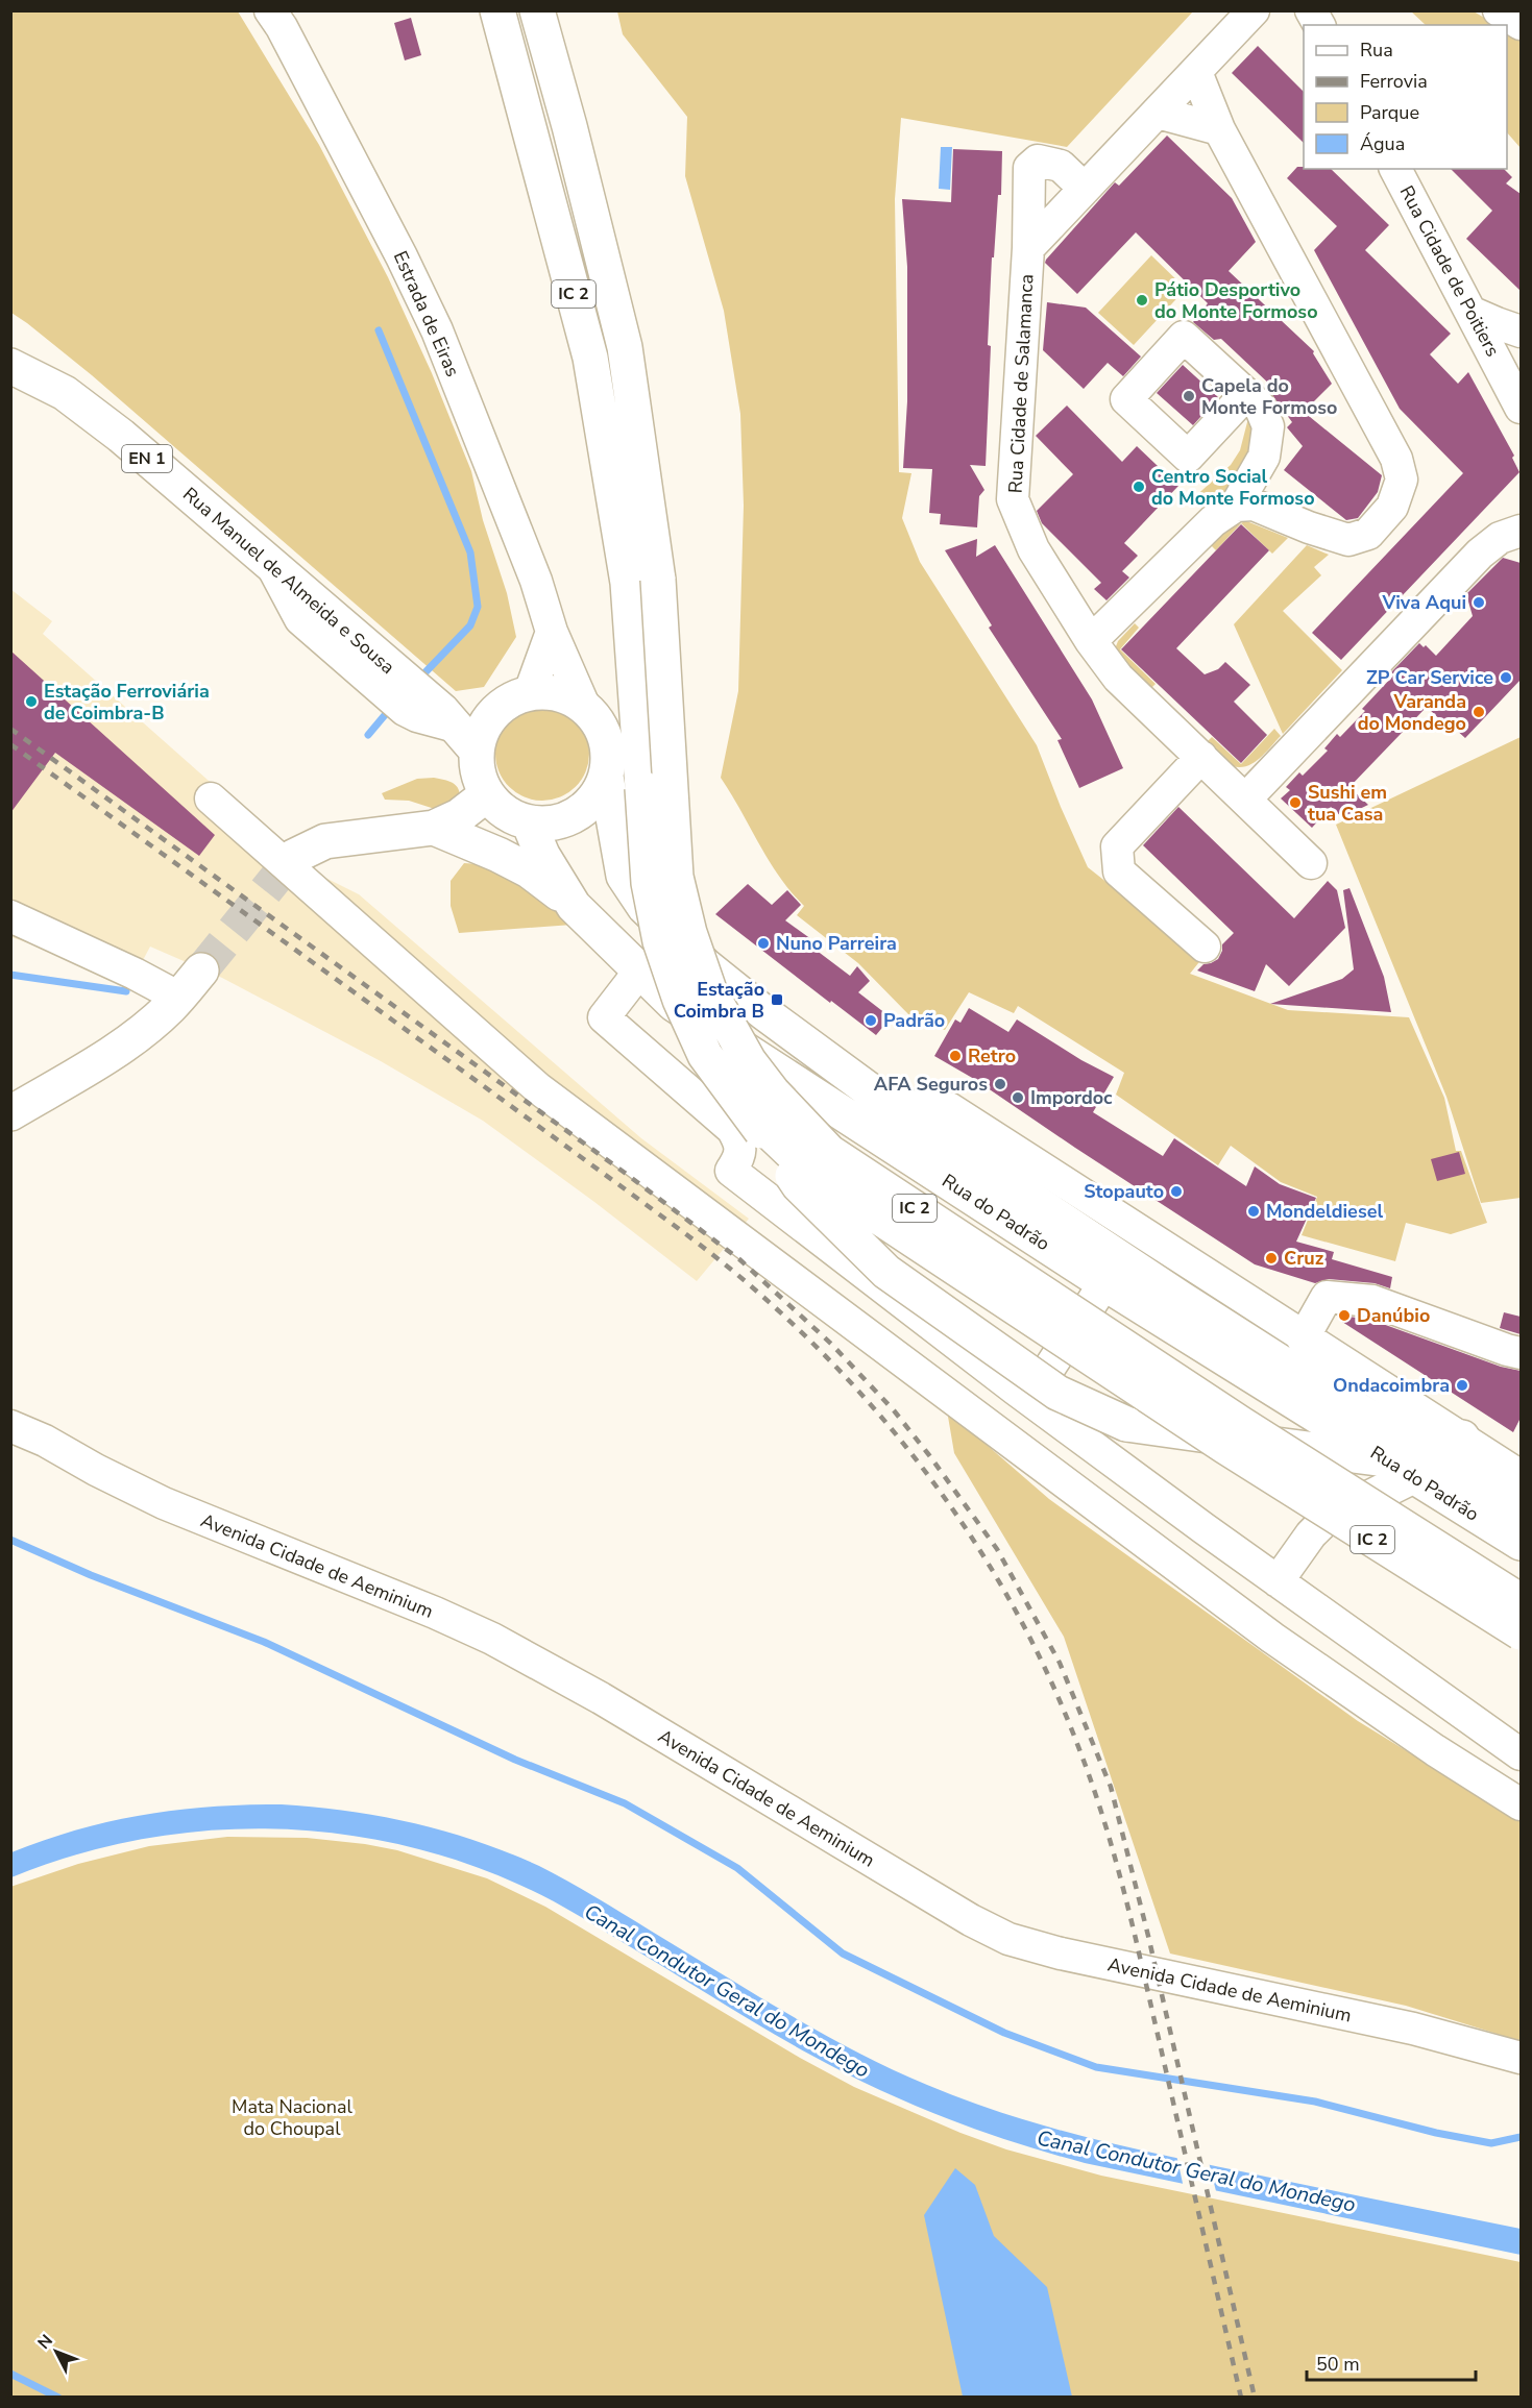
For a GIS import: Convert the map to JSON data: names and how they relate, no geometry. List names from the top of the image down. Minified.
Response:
{"streets":{"main road":["IC 2","EN 1","Rua Manuel de Almeida e Sousa","Rua do Padrão"],"street":["Rua Cidade de Poitiers","Estrada de Eiras","Rua Cidade de Salamanca","Avenida Cidade de Aeminium"]},"crossings":[["Estrada de Eiras","Rua do Padrão"]],"water":["Canal Condutor Geral do Mondego"],"parks":["Mata Nacional do Choupal"],"places":{"other":["Pátio Desportivo do Monte Formoso","Capela do Monte Formoso","Centro Social do Monte Formoso","Viva Aqui","ZP Car Service","Estação Ferroviária de Coimbra-B","Varanda do Mondego","Sushi em tua Casa","Nuno Parreira","Padrão","Retro","AFA Seguros","Impordoc","Stopauto","Mondeldiesel","Cruz","Danúbio","Ondacoimbra"],"transit":["Estação Coimbra B"]},"legend":["Rua","Ferrovia","Parque","Água"],"scale_bar":"50 m","north":"top left"}
